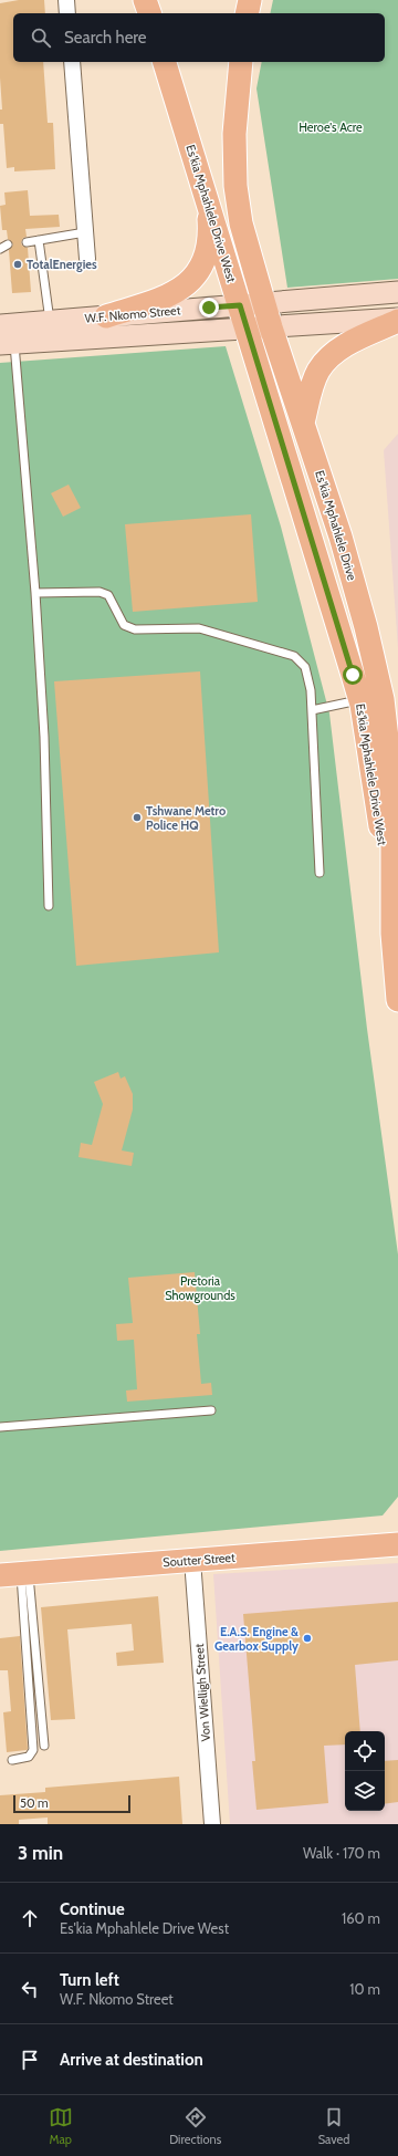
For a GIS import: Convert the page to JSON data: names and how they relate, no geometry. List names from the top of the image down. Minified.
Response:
{"streets":{"main road":["Es'kia Mphahlele Drive West","W.F. Nkomo Street","Es'kia Mphahlele Drive","Soutter Street"],"street":["Von Wielligh Street"]},"crossings":[["Es'kia Mphahlele Drive West","W.F. Nkomo Street"],["Es'kia Mphahlele Drive West","Es'kia Mphahlele Drive"],["W.F. Nkomo Street","Es'kia Mphahlele Drive"],["Soutter Street","Von Wielligh Street"]],"parks":["Heroe's Acre","Pretoria Showgrounds"],"places":["TotalEnergies","Tshwane Metro Police HQ","E.A.S. Engine & Gearbox Supply"],"scale_bar":"50 m","page":{"search":"Search here","scale":"50 m","heading":["3 min","Walk · 170 m"],"list":[["Continue","Es'kia Mphahlele Drive West","160 m"],["Turn left","W.F. Nkomo Street","10 m"],"Arrive at destination"],"nav":["Map","Directions","Saved"]}}
